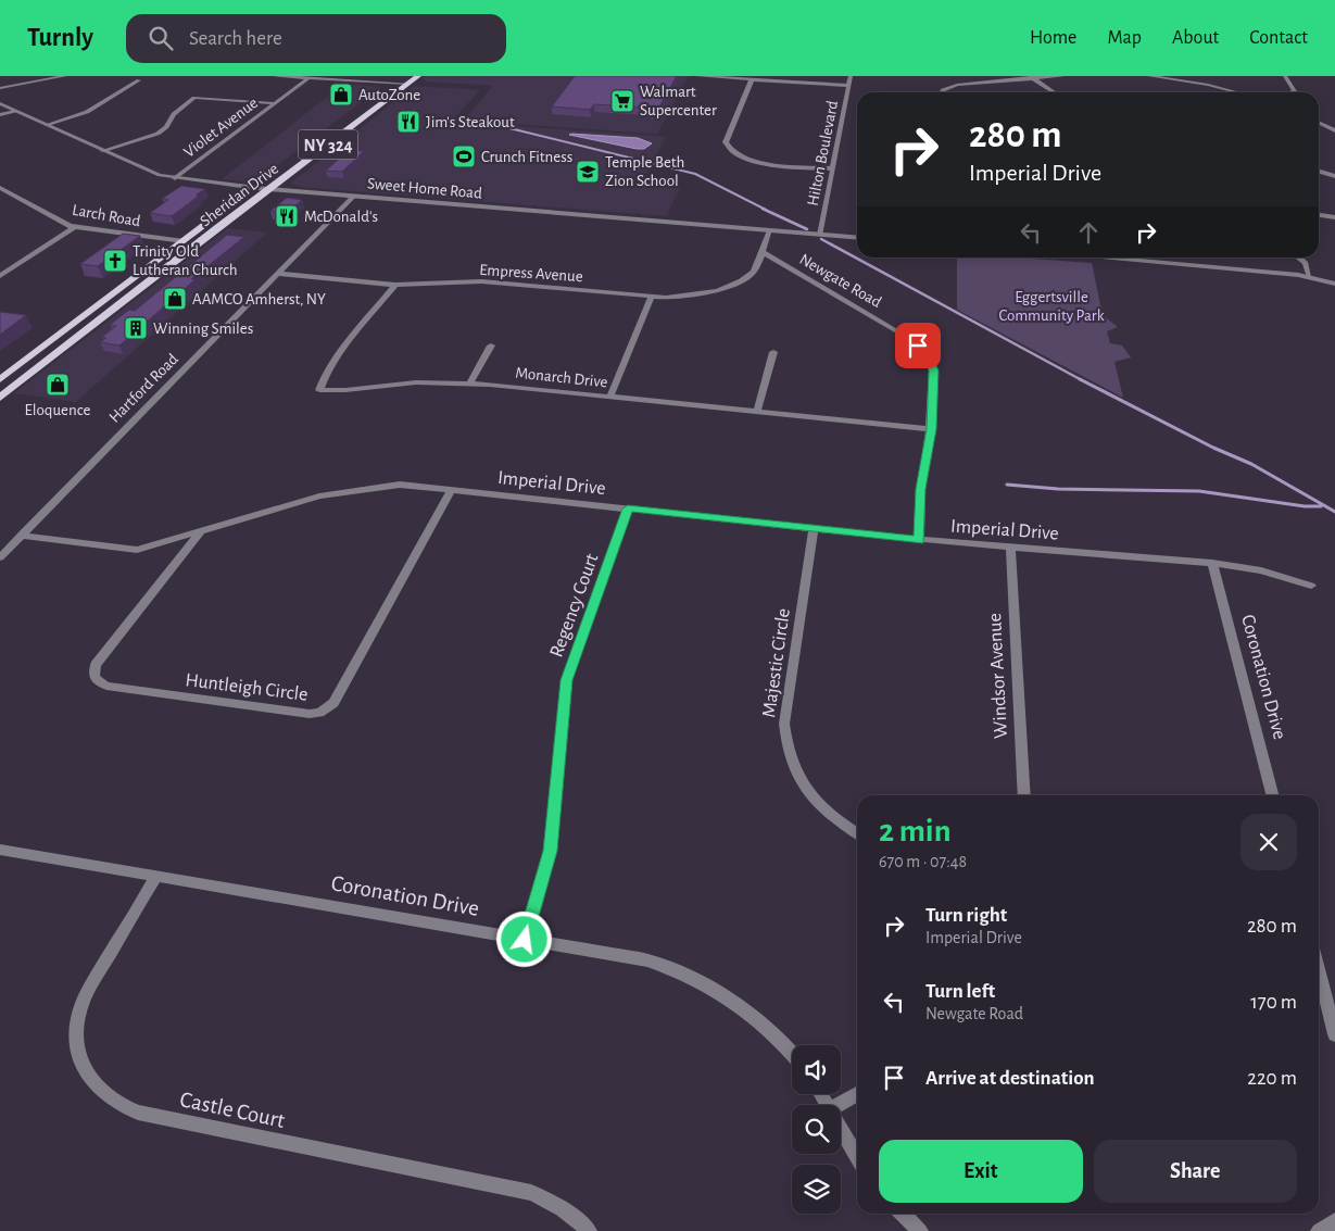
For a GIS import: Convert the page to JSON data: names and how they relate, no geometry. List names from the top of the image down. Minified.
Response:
{"streets":{"main road":["NY 324","Sheridan Drive"],"street":["Violet Avenue","Hilton Boulevard","Sweet Home Road","Larch Road","Empress Avenue","Newgate Road","Monarch Drive","Hartford Road","Imperial Drive","Regency Court","Majestic Circle","Windsor Avenue","Coronation Drive","Huntleigh Circle","Castle Court"]},"crossings":[["Violet Avenue","Sweet Home Road"],["Hilton Boulevard","Sweet Home Road"],["Sweet Home Road","Sheridan Drive"],["Sweet Home Road","Hartford Road"],["Sheridan Drive","Larch Road"],["Empress Avenue","Newgate Road"],["Empress Avenue","Monarch Drive"],["Empress Avenue","Hartford Road"],["Newgate Road","Monarch Drive"],["Newgate Road","Imperial Drive"],["Hartford Road","Imperial Drive"],["Imperial Drive","Regency Court"],["Imperial Drive","Majestic Circle"],["Imperial Drive","Windsor Avenue"],["Imperial Drive","Coronation Drive"],["Imperial Drive","Huntleigh Circle"],["Regency Court","Coronation Drive"],["Coronation Drive","Castle Court"]],"parks":["Eggertsville Community Park"],"places":{"shop":["AutoZone","AAMCO Amherst, NY","Eloquence"],"supermarket":["Walmart Supercenter"],"restaurant":["Jim's Steakout","McDonald's"],"sports":["Crunch Fitness"],"school or university":["Temple Beth Zion School"],"church":["Trinity Old Lutheran Church"],"building":["Winning Smiles"]},"page":{"header":"Turnly","search":"Search here","nav":["Home","Map","About","Contact"],"turn":["280 m","Imperial Drive"],"heading":["2 min","670 m · 07:48"],"list":[{"name":"Turn right","note":"Imperial Drive","value":"280 m"},{"name":"Turn left","note":"Newgate Road","value":"170 m"},{"name":"Arrive at destination","value":"220 m"}],"buttons":["Exit","Share"]}}
